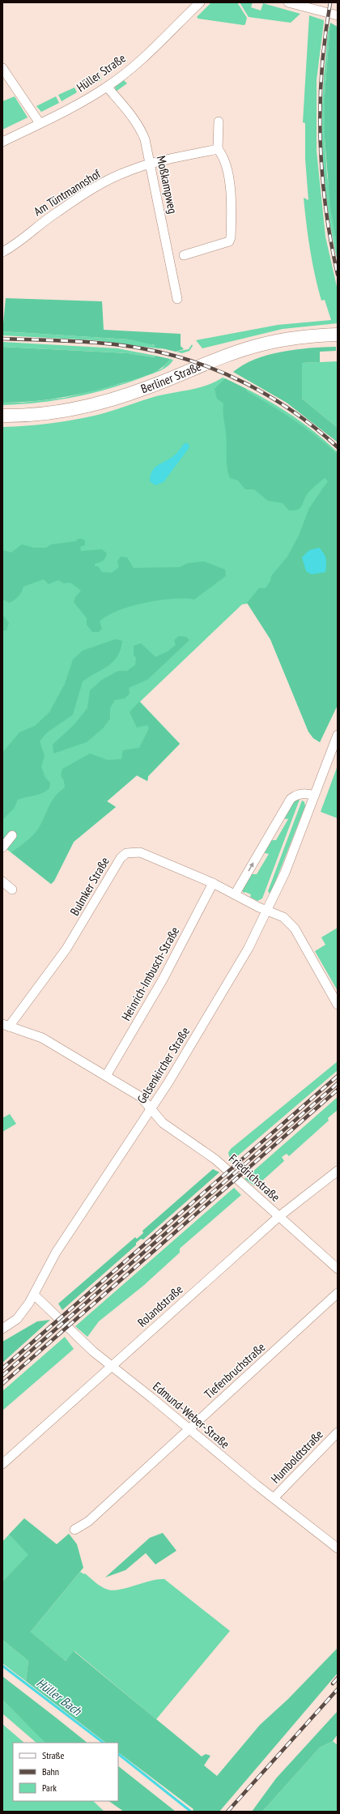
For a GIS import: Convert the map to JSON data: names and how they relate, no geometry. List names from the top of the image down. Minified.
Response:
{"streets":{"main road":["Berliner Straße"],"street":["Hüller Straße","Moßkampweg","Am Tüntmannshof","Bulmker Straße","Heinrich-Imbusch-Straße","Gelsenkircher Straße","Friedrichstraße","Rolandstraße","Tiefenbruchstraße","Edmund-Weber-Straße","Humboldtstraße"]},"crossings":[["Hüller Straße","Moßkampweg"],["Moßkampweg","Am Tüntmannshof"],["Bulmker Straße","Heinrich-Imbusch-Straße"],["Bulmker Straße","Gelsenkircher Straße"],["Gelsenkircher Straße","Friedrichstraße"],["Gelsenkircher Straße","Edmund-Weber-Straße"],["Friedrichstraße","Rolandstraße"],["Rolandstraße","Edmund-Weber-Straße"],["Tiefenbruchstraße","Edmund-Weber-Straße"],["Edmund-Weber-Straße","Humboldtstraße"]],"water":["Hüller Bach"],"legend":["Straße","Bahn","Park"]}
